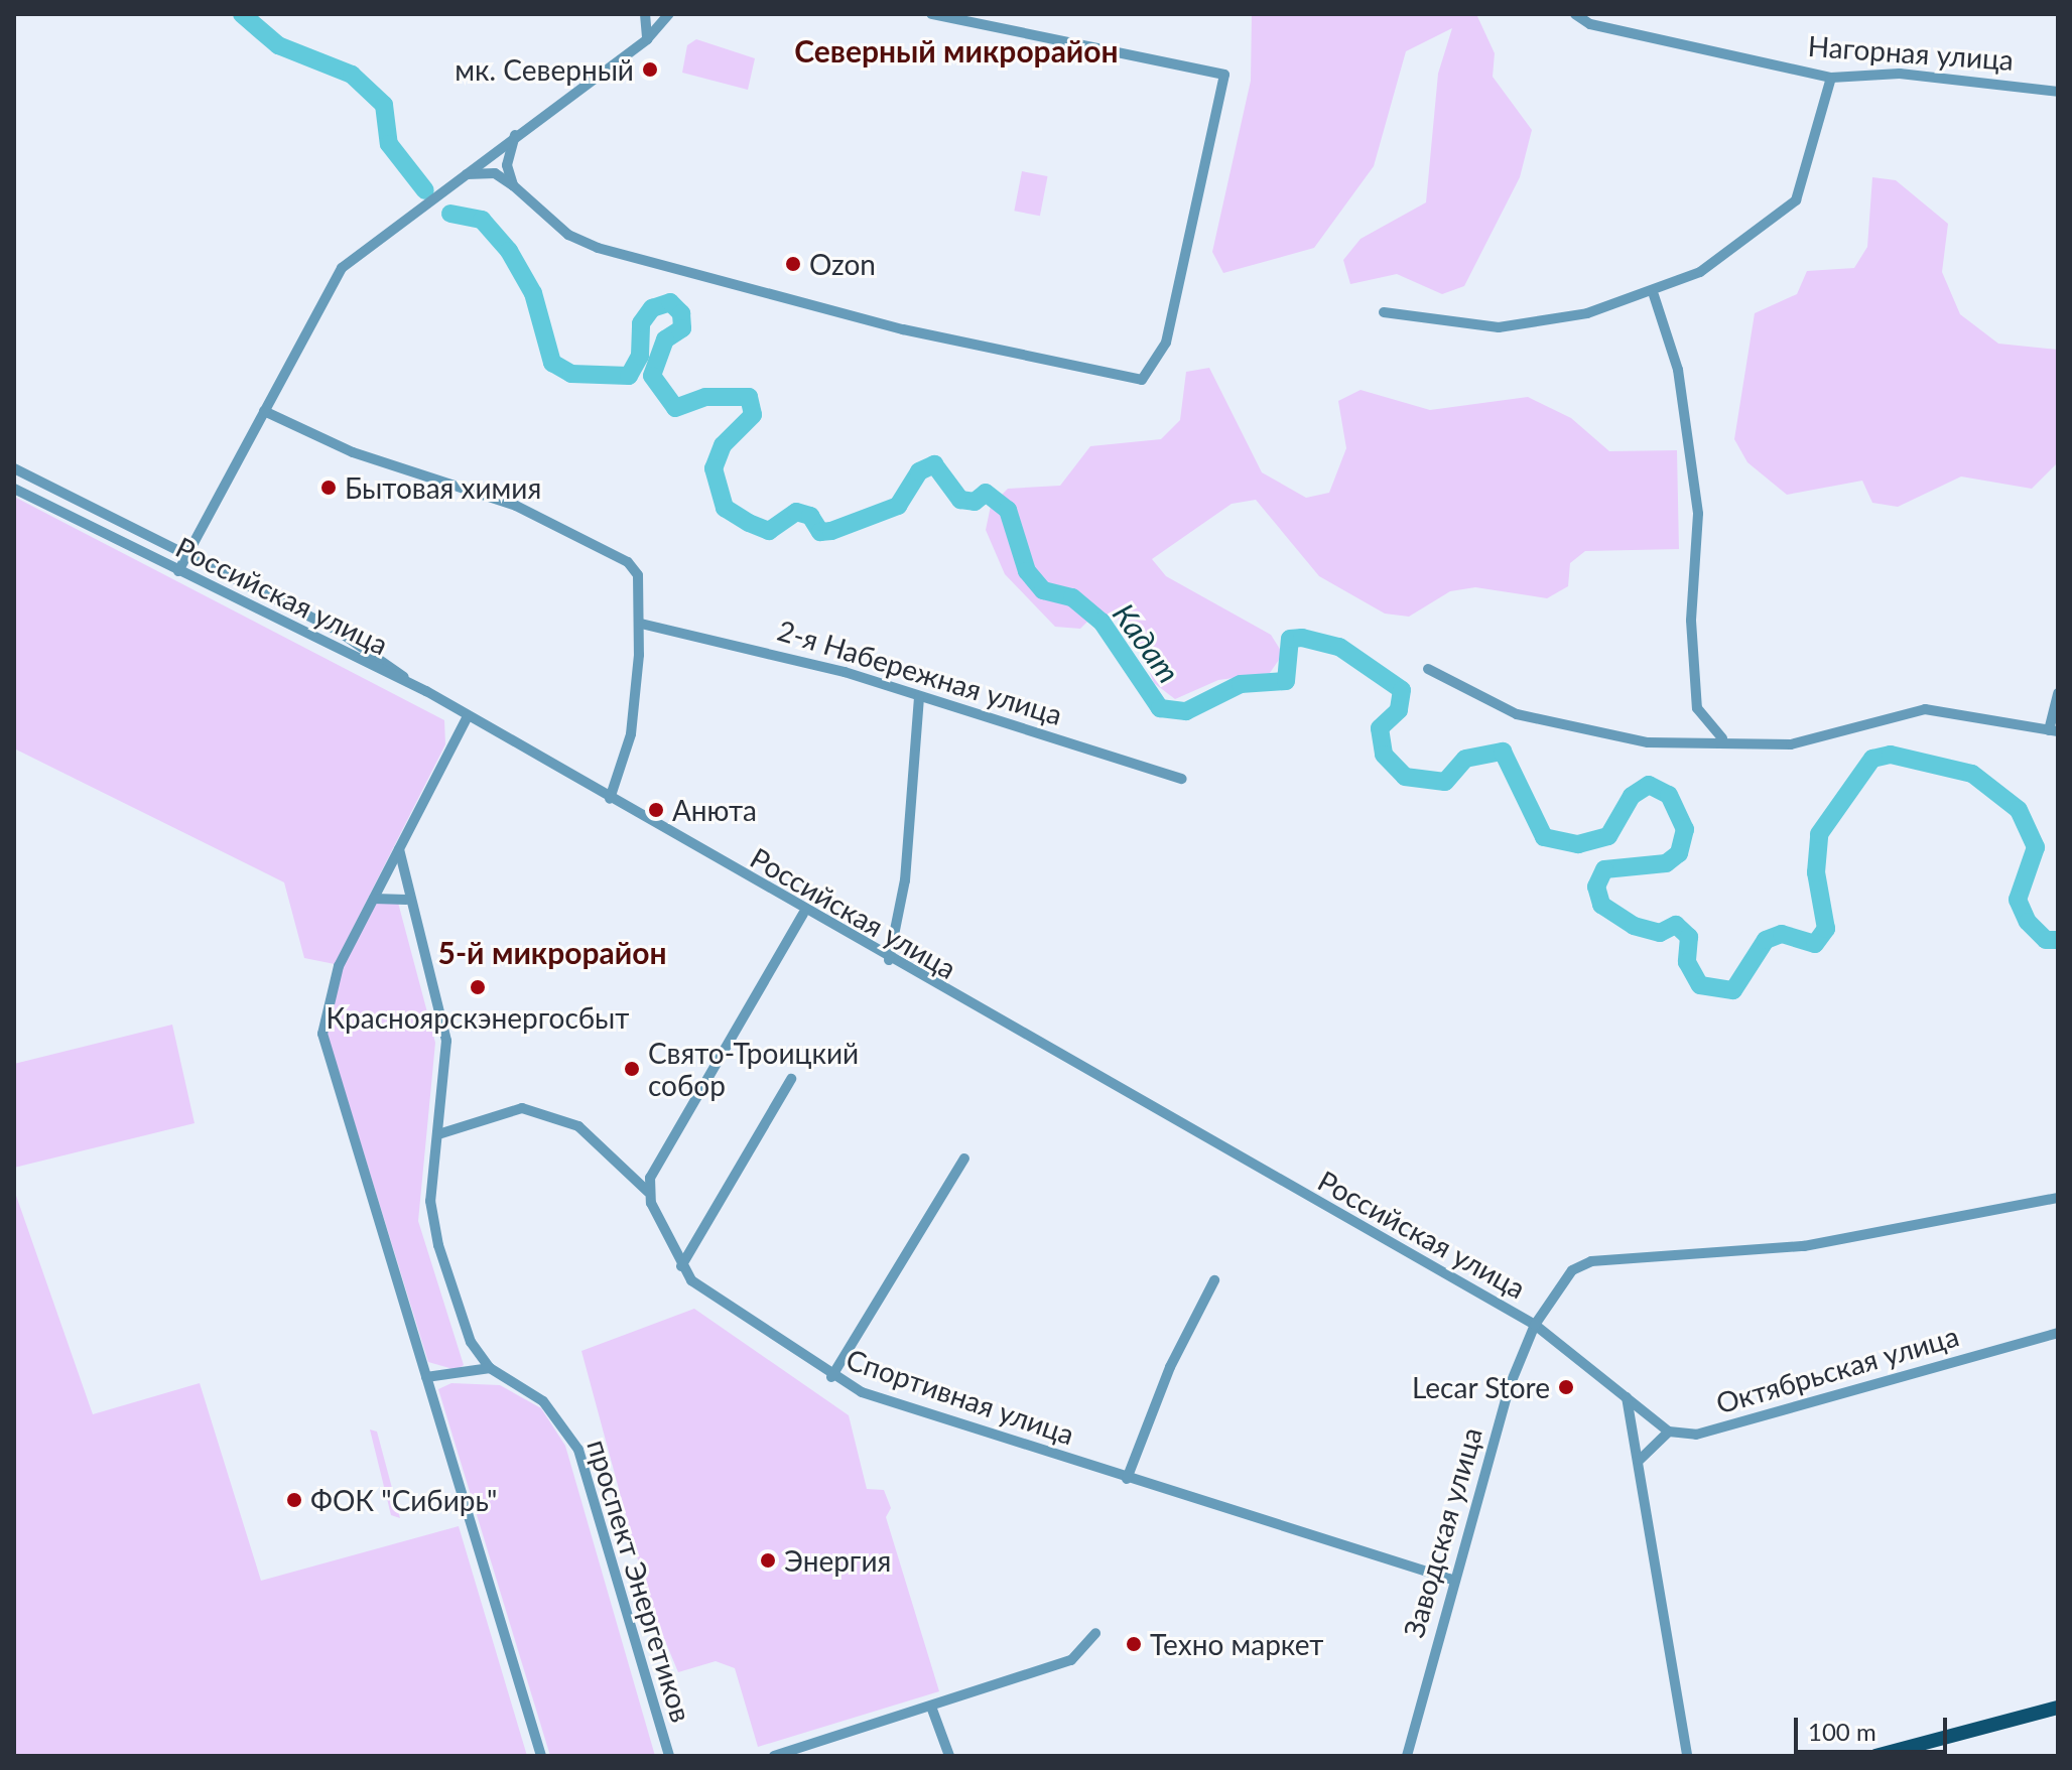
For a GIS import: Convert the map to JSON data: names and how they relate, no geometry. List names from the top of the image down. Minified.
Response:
{"streets":{"street":["Нагорная улица","Российская улица","2-я Набережная улица","Октябрьская улица","Спортивная улица","Заводская улица","проспект Энергетиков"]},"crossings":[["Российская улица","Октябрьская улица"],["Российская улица","Заводская улица"],["Спортивная улица","Заводская улица"]],"districts":["Северный микрорайон","5-й микрорайон"],"water":["Кадат"],"places":["мк. Северный","Ozon","Бытовая химия","Анюта","Красноярскэнергосбыт","Свято-Троицкий собор","Lecar Store","ФОК \"Сибирь\"","Энергия","Техно маркет"],"scale_bar":"100 m"}
